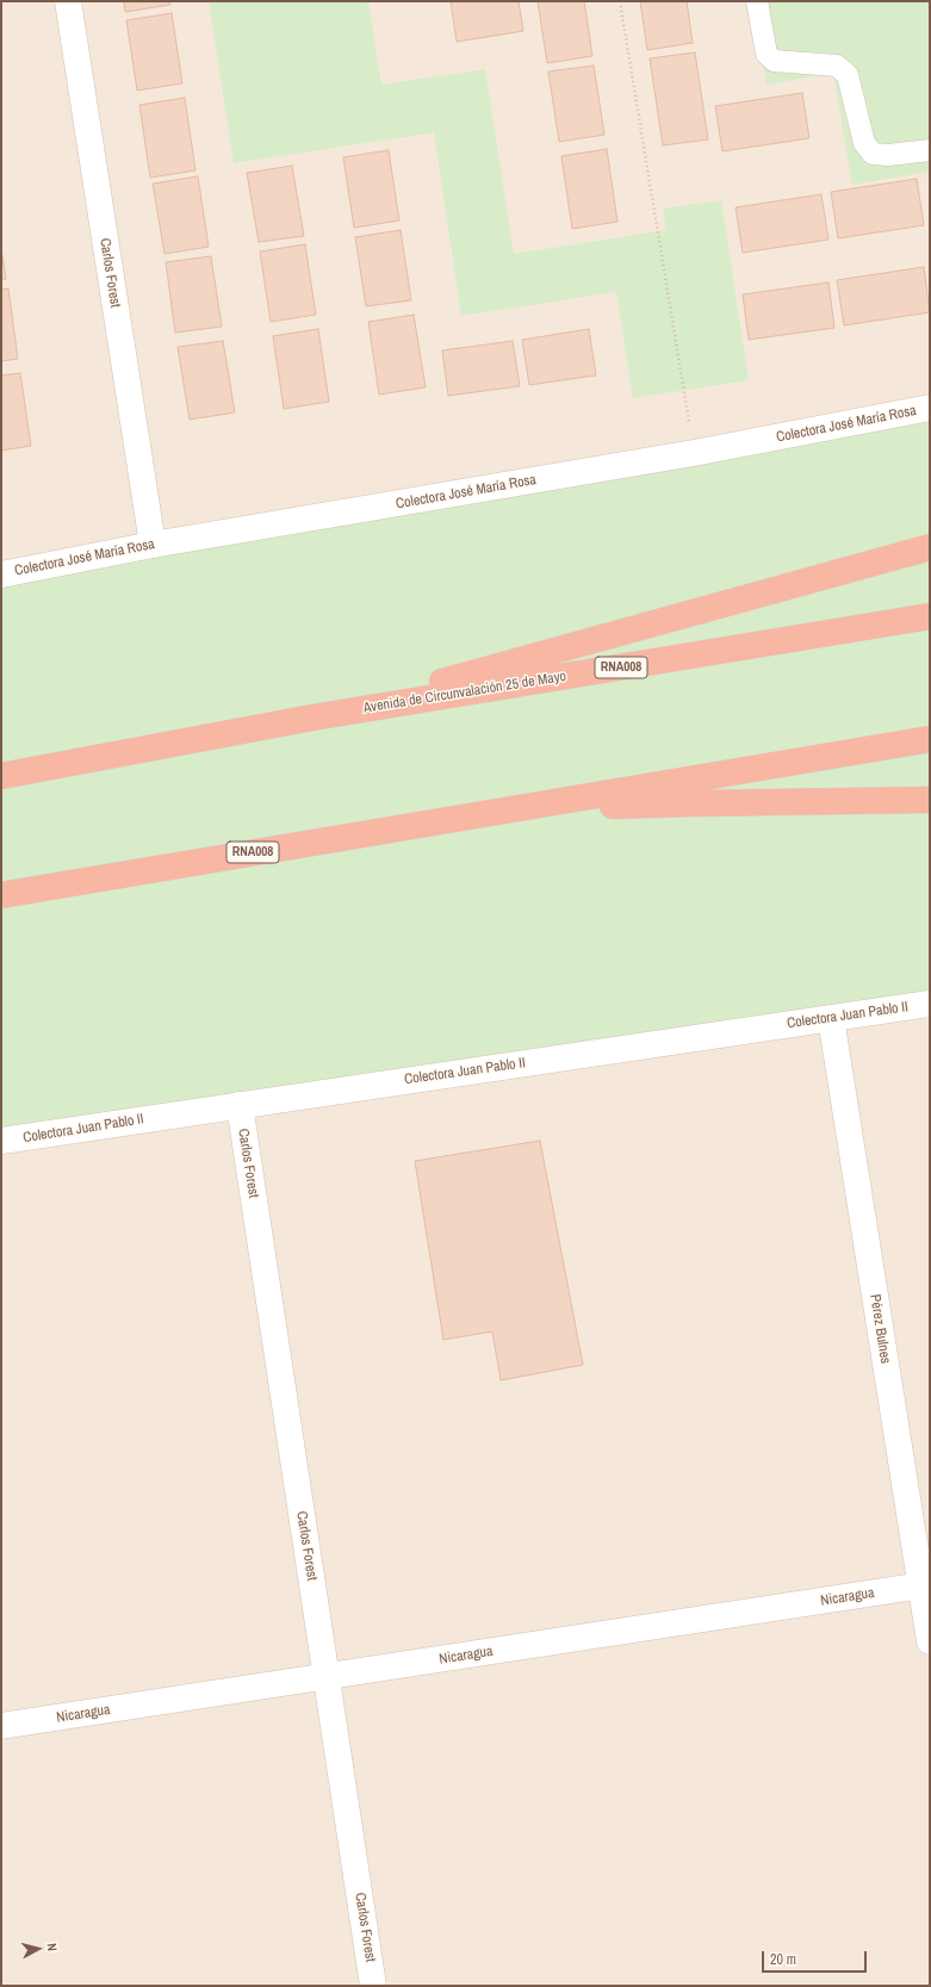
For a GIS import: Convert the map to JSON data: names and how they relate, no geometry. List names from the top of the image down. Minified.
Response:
{"streets":{"highway":["RNA008","Avenida de Circunvalación 25 de Mayo"],"street":["Carlos Forest","Colectora José María Rosa","Colectora Juan Pablo II","Pérez Bulnes","Nicaragua"]},"crossings":[["Carlos Forest","Colectora José María Rosa"],["Carlos Forest","Colectora Juan Pablo II"],["Carlos Forest","Nicaragua"],["Colectora Juan Pablo II","Pérez Bulnes"],["Pérez Bulnes","Nicaragua"]],"scale_bar":"20 m","north":"right"}
